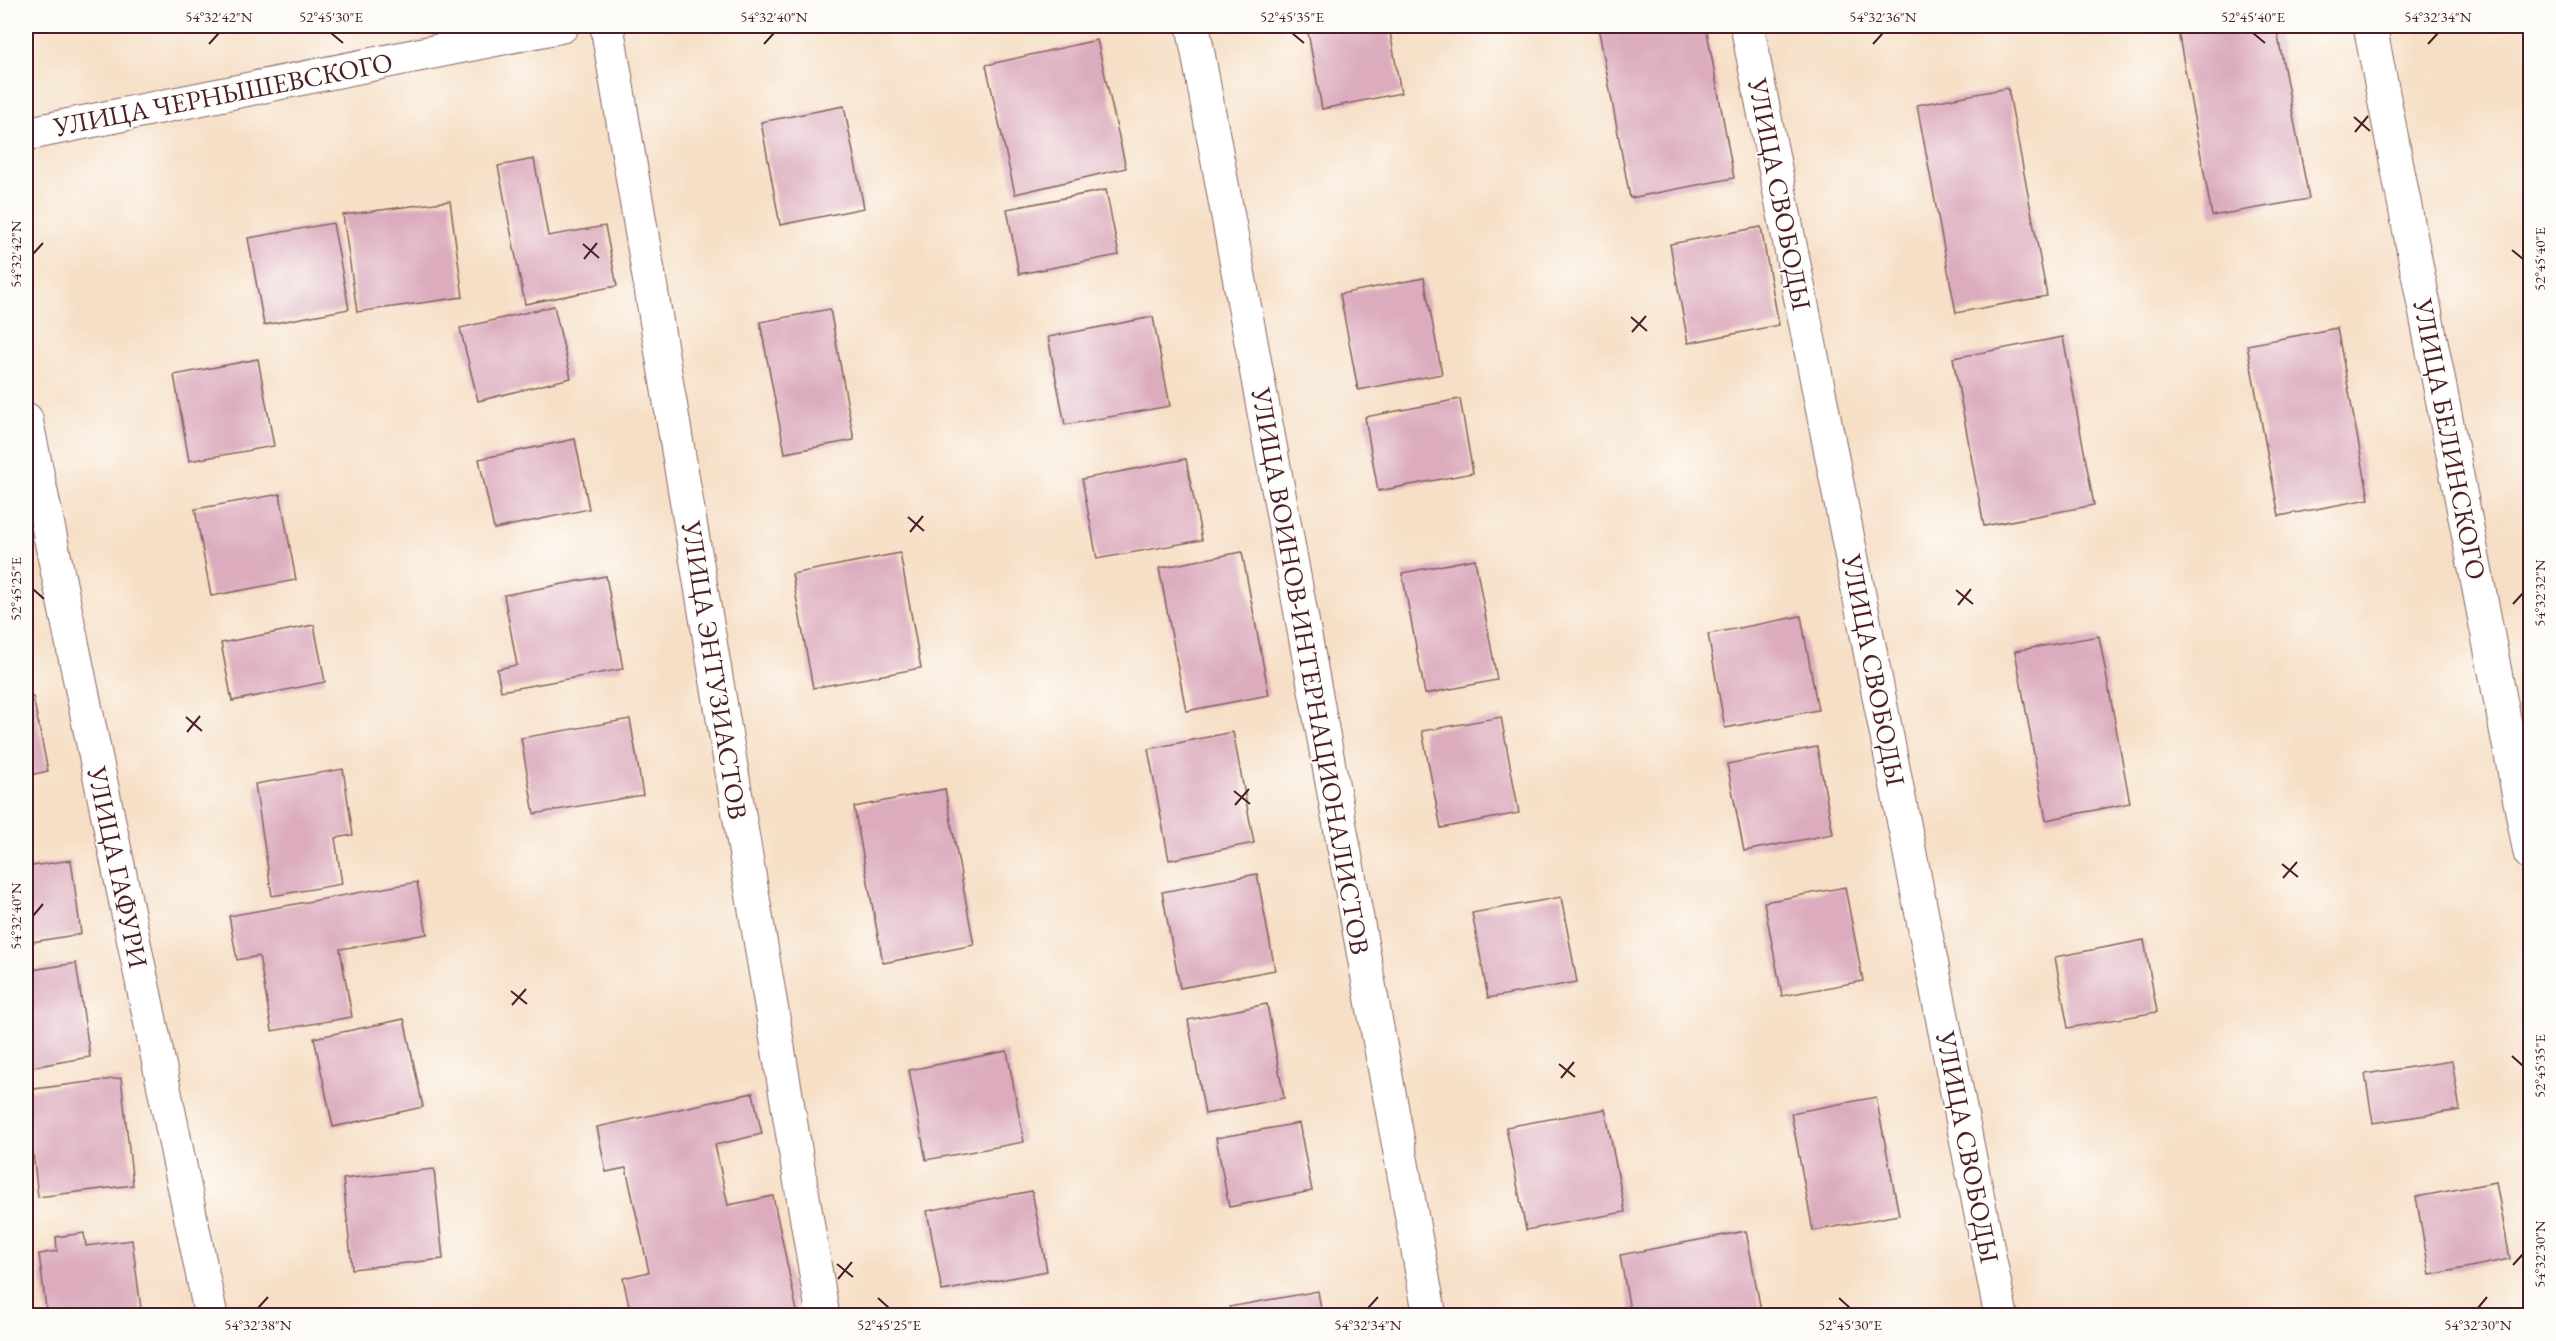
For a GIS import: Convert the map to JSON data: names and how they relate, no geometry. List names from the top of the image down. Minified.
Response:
{"streets":{"street":["УЛИЦА ЧЕРНЫШЕВСКОГО","УЛИЦА СВОБОДЫ","УЛИЦА БЕЛИНСКОГО","УЛИЦА ЭНТУЗИАСТОВ","УЛИЦА ВОИНОВ-ИНТЕРНАЦИОНАЛИСТОВ","УЛИЦА ГАФУРИ"]},"coordinates":["54°32'42\"N","52°45'30\"E","54°32'40\"N","52°45'35\"E","54°32'36\"N","52°45'40\"E","54°32'34\"N","52°45'25\"E","54°32'32\"N","54°32'30\"N","54°32'38\"N"]}
